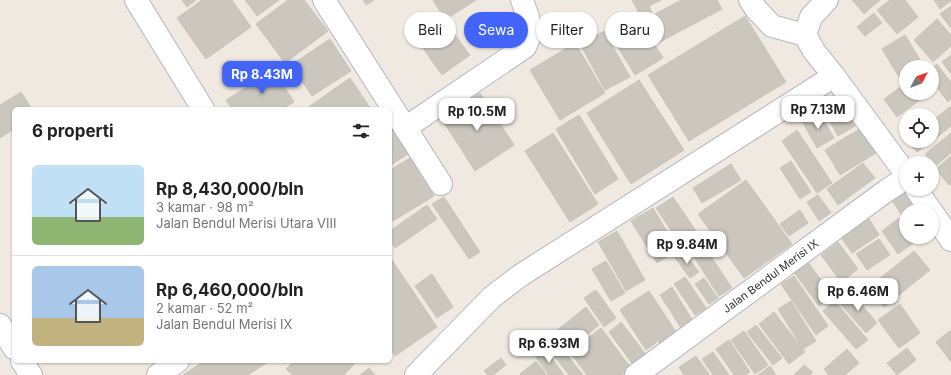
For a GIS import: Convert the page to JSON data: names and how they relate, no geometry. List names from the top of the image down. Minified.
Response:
{"streets":{"street":["Jalan Bendul Merisi IX"]},"north":"top right","page":{"chip":["Beli","Sewa","Filter","Baru"],"map_buttons":["+","−"],"price":["Rp 8.43M","Rp 7.13M","Rp 10.5M","Rp 9.84M","Rp 6.46M","Rp 6.93M"],"heading":"6 properti","list":[{"name":"Rp 8,430,000/bln","note":"3 kamar · 98 m² · Jalan Bendul Merisi Utara VIII"},{"name":"Rp 6,460,000/bln","note":"2 kamar · 52 m² · Jalan Bendul Merisi IX"}]}}
